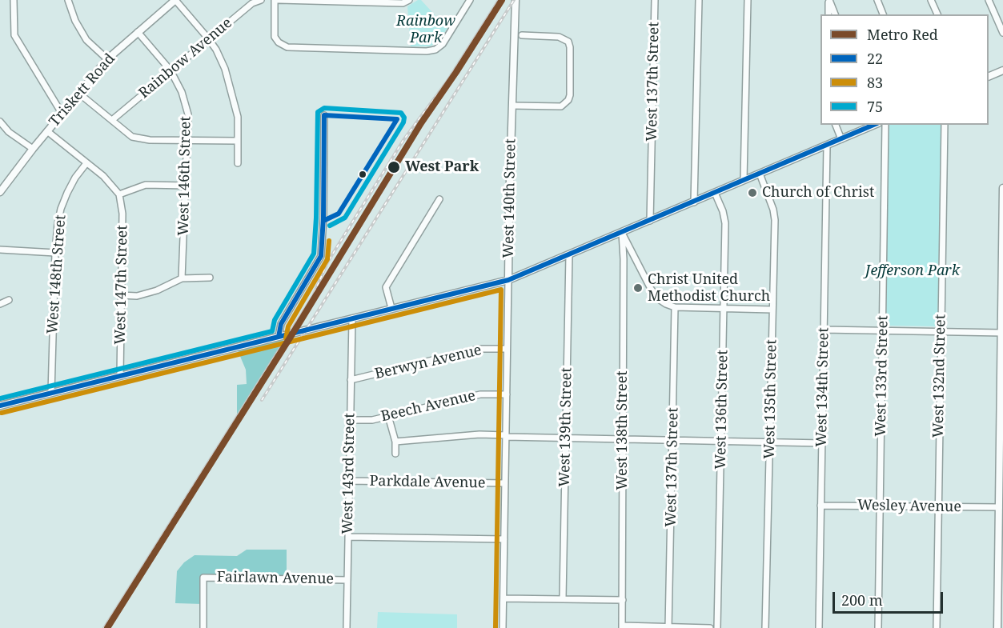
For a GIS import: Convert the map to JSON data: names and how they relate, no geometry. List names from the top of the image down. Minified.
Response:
{"streets":{"main road":["Triskett Road","West 140th Street"],"street":["Rainbow Avenue","West 137th Street","West 146th Street","West 148th Street","West 147th Street","Berwyn Avenue","West 133rd Street","West 132nd Street","West 134th Street","West 135th Street","Beech Avenue","West 136th Street","West 139th Street","West 138th Street","West 143rd Street","Parkdale Avenue","Wesley Avenue","Fairlawn Avenue"]},"crossings":[["Rainbow Avenue","West 146th Street"],["Triskett Road","West 146th Street"],["West 140th Street","Berwyn Avenue"],["West 140th Street","Beech Avenue"],["West 140th Street","Parkdale Avenue"],["Berwyn Avenue","West 143rd Street"],["West 133rd Street","Wesley Avenue"],["West 132nd Street","Wesley Avenue"],["West 134th Street","Wesley Avenue"],["Beech Avenue","West 143rd Street"],["West 143rd Street","Parkdale Avenue"],["West 143rd Street","Fairlawn Avenue"]],"parks":["Rainbow Park","Jefferson Park"],"places":["West Park","Church of Christ","Christ United Methodist Church"],"lines":["metro line Red","transit line 75","transit line 22","transit line 83"],"legend":["Metro Red","22","83","75"],"scale_bar":"200 m"}
